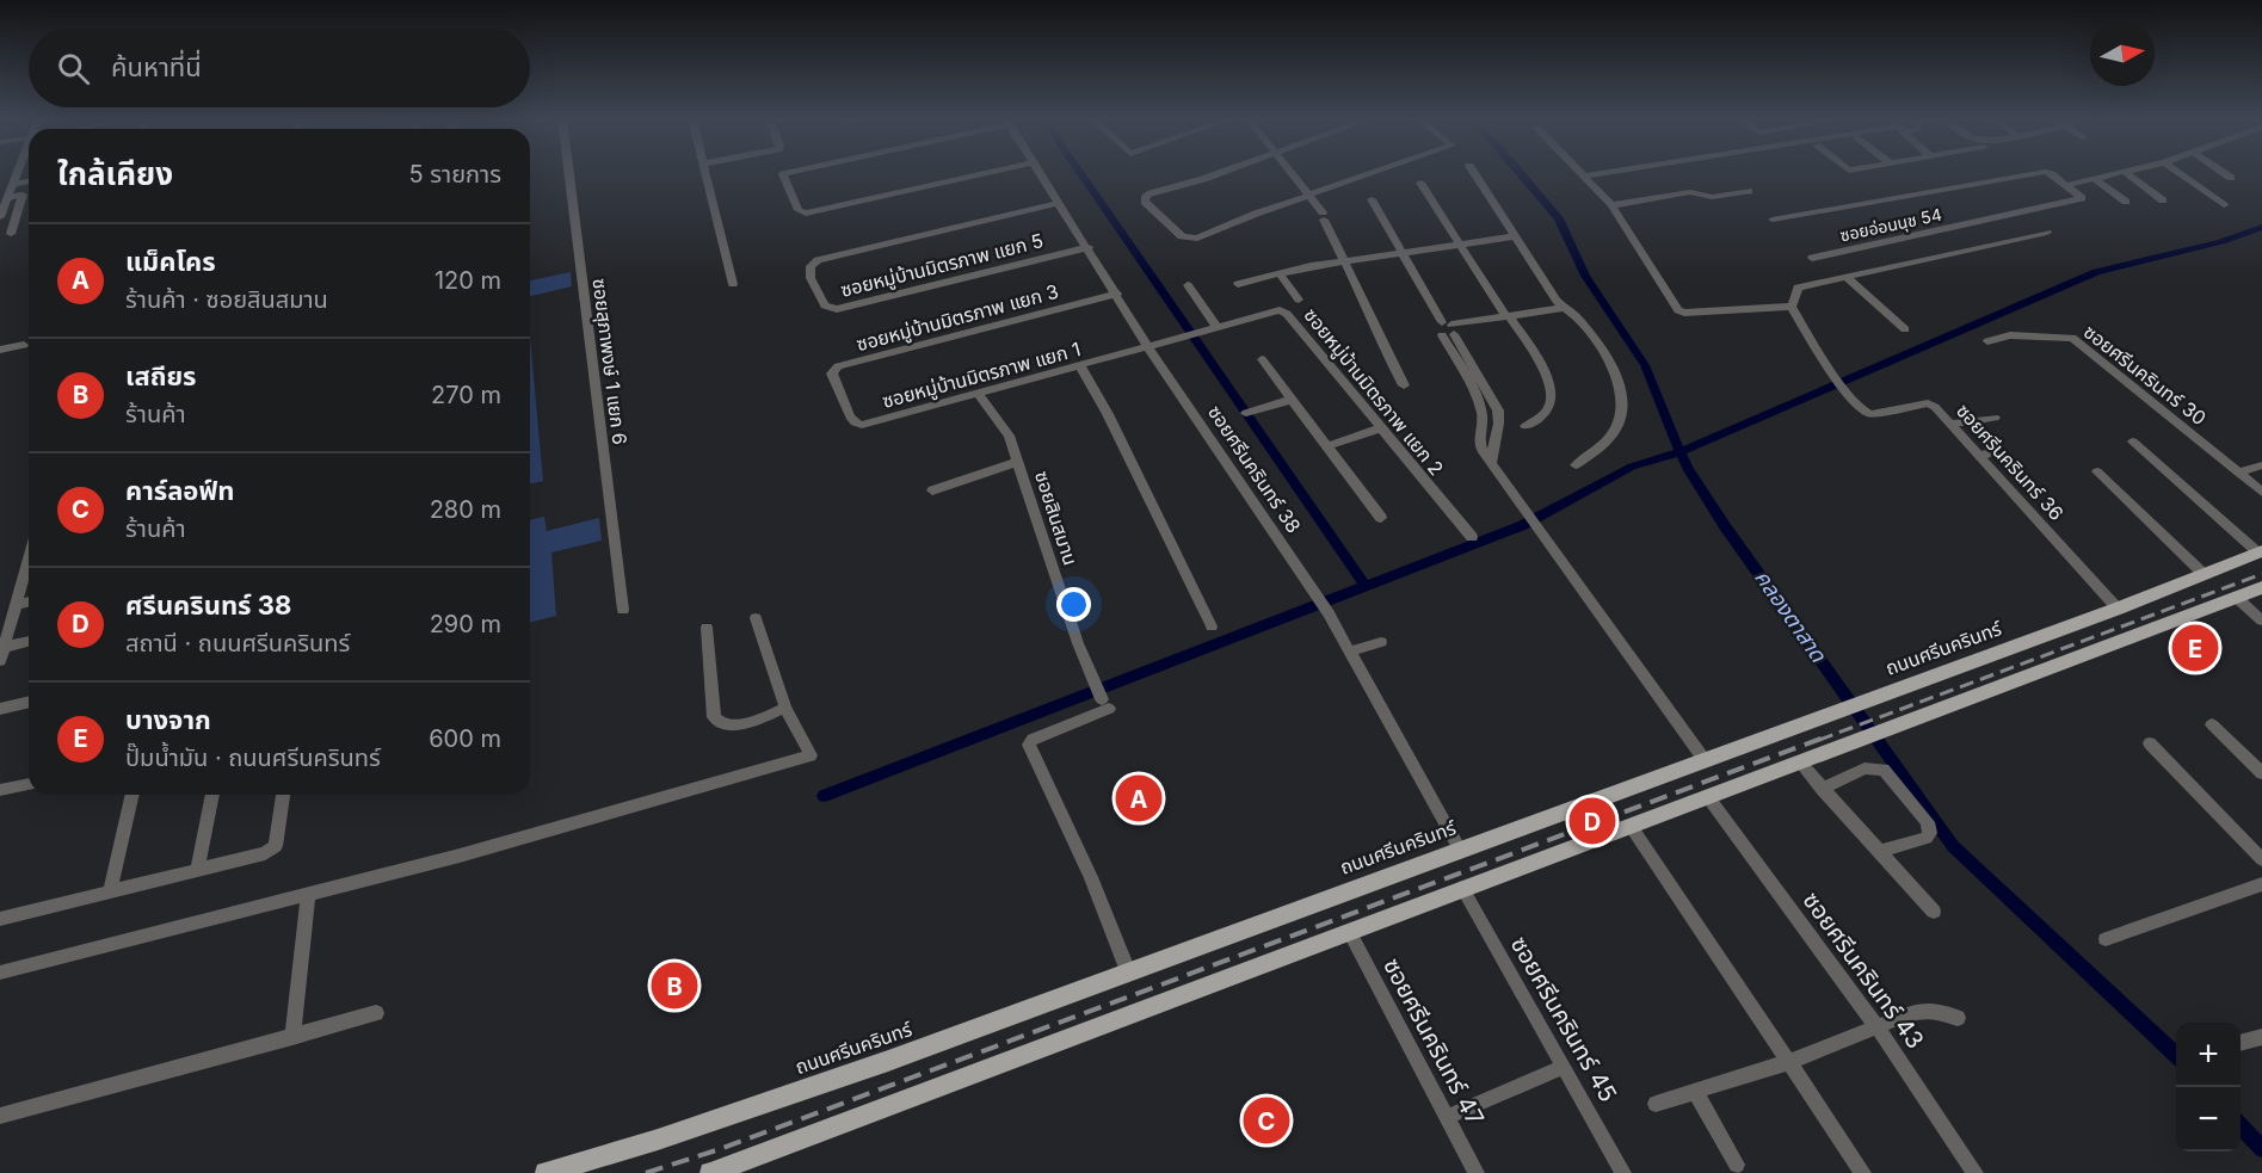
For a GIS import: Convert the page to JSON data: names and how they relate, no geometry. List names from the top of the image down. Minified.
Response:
{"streets":{"main road":["ถนนศรีนครินทร์"],"street":["ซอยอ่อนนุช 54","ซอยหมู่บ้านมิตรภาพ แยก 5","ซอยหมู่บ้านมิตรภาพ แยก 3","ซอยสุภาพงษ์ 1 แยก 6","ซอยหมู่บ้านมิตรภาพ แยก 1","ซอยศรีนครินทร์ 30","ซอยหมู่บ้านมิตรภาพ แยก 2","ซอยศรีนครินทร์ 36","ซอยศรีนครินทร์ 38","ซอยสินสมาน","ซอยศรีนครินทร์ 43","ซอยศรีนครินทร์ 45","ซอยศรีนครินทร์ 47"]},"crossings":[["ซอยหมู่บ้านมิตรภาพ แยก 5","ซอยศรีนครินทร์ 38"],["ซอยหมู่บ้านมิตรภาพ แยก 3","ซอยหมู่บ้านมิตรภาพ แยก 1"],["ซอยหมู่บ้านมิตรภาพ แยก 3","ซอยศรีนครินทร์ 38"],["ซอยหมู่บ้านมิตรภาพ แยก 1","ซอยหมู่บ้านมิตรภาพ แยก 2"],["ซอยหมู่บ้านมิตรภาพ แยก 1","ซอยศรีนครินทร์ 38"],["ซอยหมู่บ้านมิตรภาพ แยก 1","ซอยสินสมาน"],["ซอยหมู่บ้านมิตรภาพ แยก 2","ซอยศรีนครินทร์ 38"],["ซอยศรีนครินทร์ 36","ถนนศรีนครินทร์"],["ซอยศรีนครินทร์ 38","ถนนศรีนครินทร์"],["ซอยสินสมาน","ถนนศรีนครินทร์"]],"water":["คลองตาสาด"],"north":"right","page":{"search":"ค้นหาที่นี่","heading":["ใกล้เคียง","5 รายการ"],"list":[{"mark":"A","name":"แม็คโคร","note":"ร้านค้า · ซอยสินสมาน","value":"120 m"},{"mark":"B","name":"เสถียร","note":"ร้านค้า","value":"270 m"},{"mark":"C","name":"คาร์ลอฟ์ท","note":"ร้านค้า","value":"280 m"},{"mark":"D","name":"ศรีนครินทร์ 38","note":"สถานี · ถนนศรีนครินทร์","value":"290 m"},{"mark":"E","name":"บางจาก","note":"ปั๊มน้ำมัน · ถนนศรีนครินทร์","value":"600 m"}],"pins":["E","A","D","B","C"],"map_buttons":["+","−"]}}
